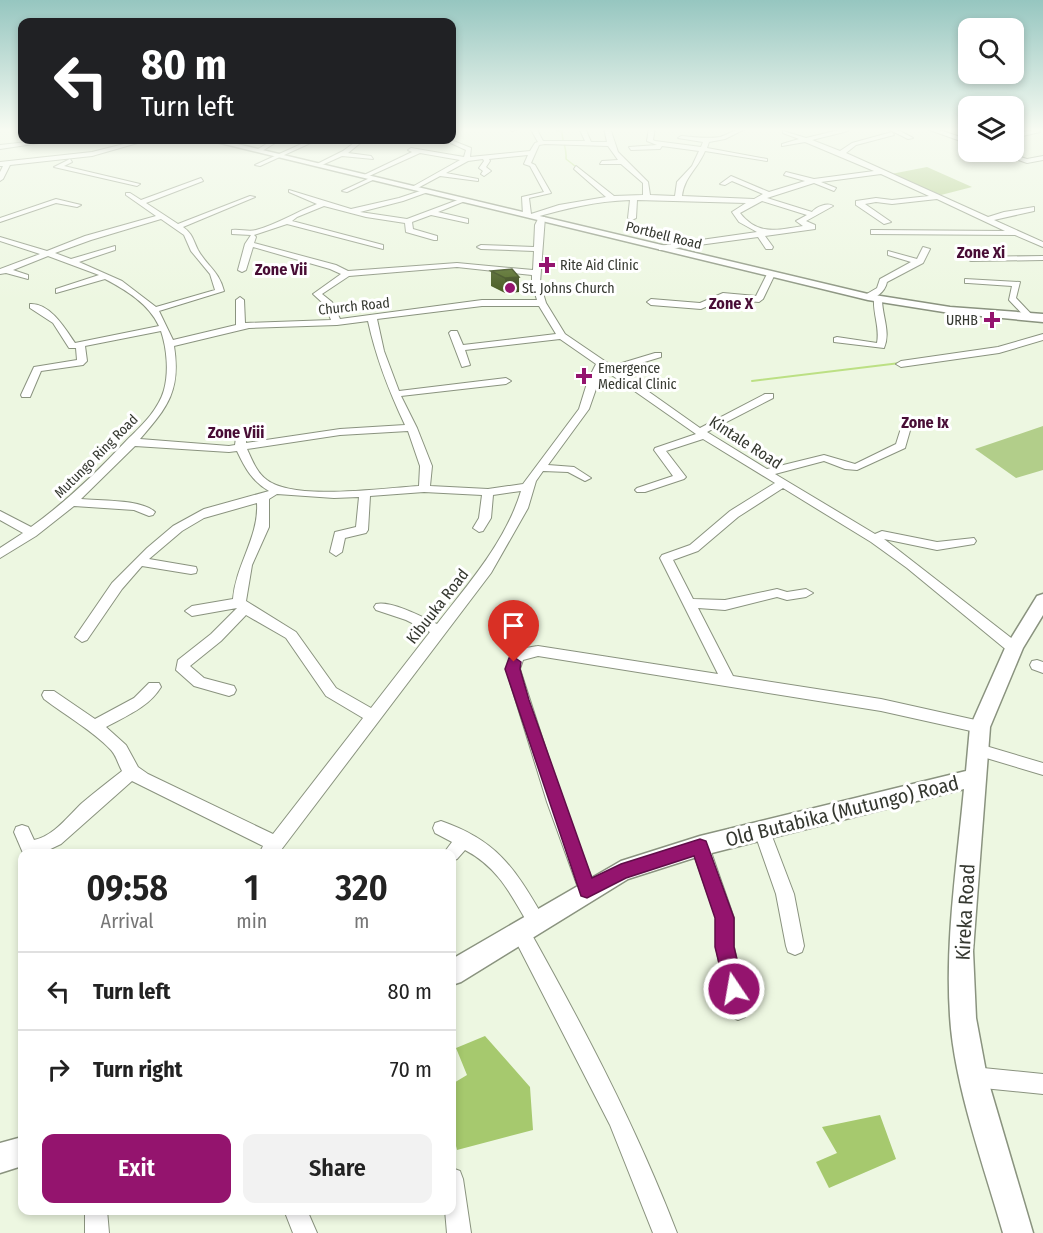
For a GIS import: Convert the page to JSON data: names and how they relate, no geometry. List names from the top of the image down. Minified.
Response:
{"streets":{"main road":["Portbell Road","Old Butabika (Mutungo) Road","Kireka Road"],"street":["Church Road","Kintale Road","Mutungo Ring Road","Kibuuka Road"]},"crossings":[["Portbell Road","Kintale Road"],["Church Road","Kintale Road"],["Church Road","Mutungo Ring Road"],["Kintale Road","Kibuuka Road"],["Kintale Road","Kireka Road"],["Old Butabika (Mutungo) Road","Kireka Road"]],"districts":["Zone Xi","Zone Vii","Zone X","Zone Ix","Zone Viii"],"places":{"health":["Rite Aid Clinic","URHB","Emergence Medical Clinic"],"other":["St. Johns Church"]},"page":{"turn":["80 m","Turn left"],"eta":["09:58","Arrival","1","min","320","m"],"list":[{"name":"Turn left","value":"80 m"},{"name":"Turn right","value":"70 m"}],"buttons":["Exit","Share"]}}
